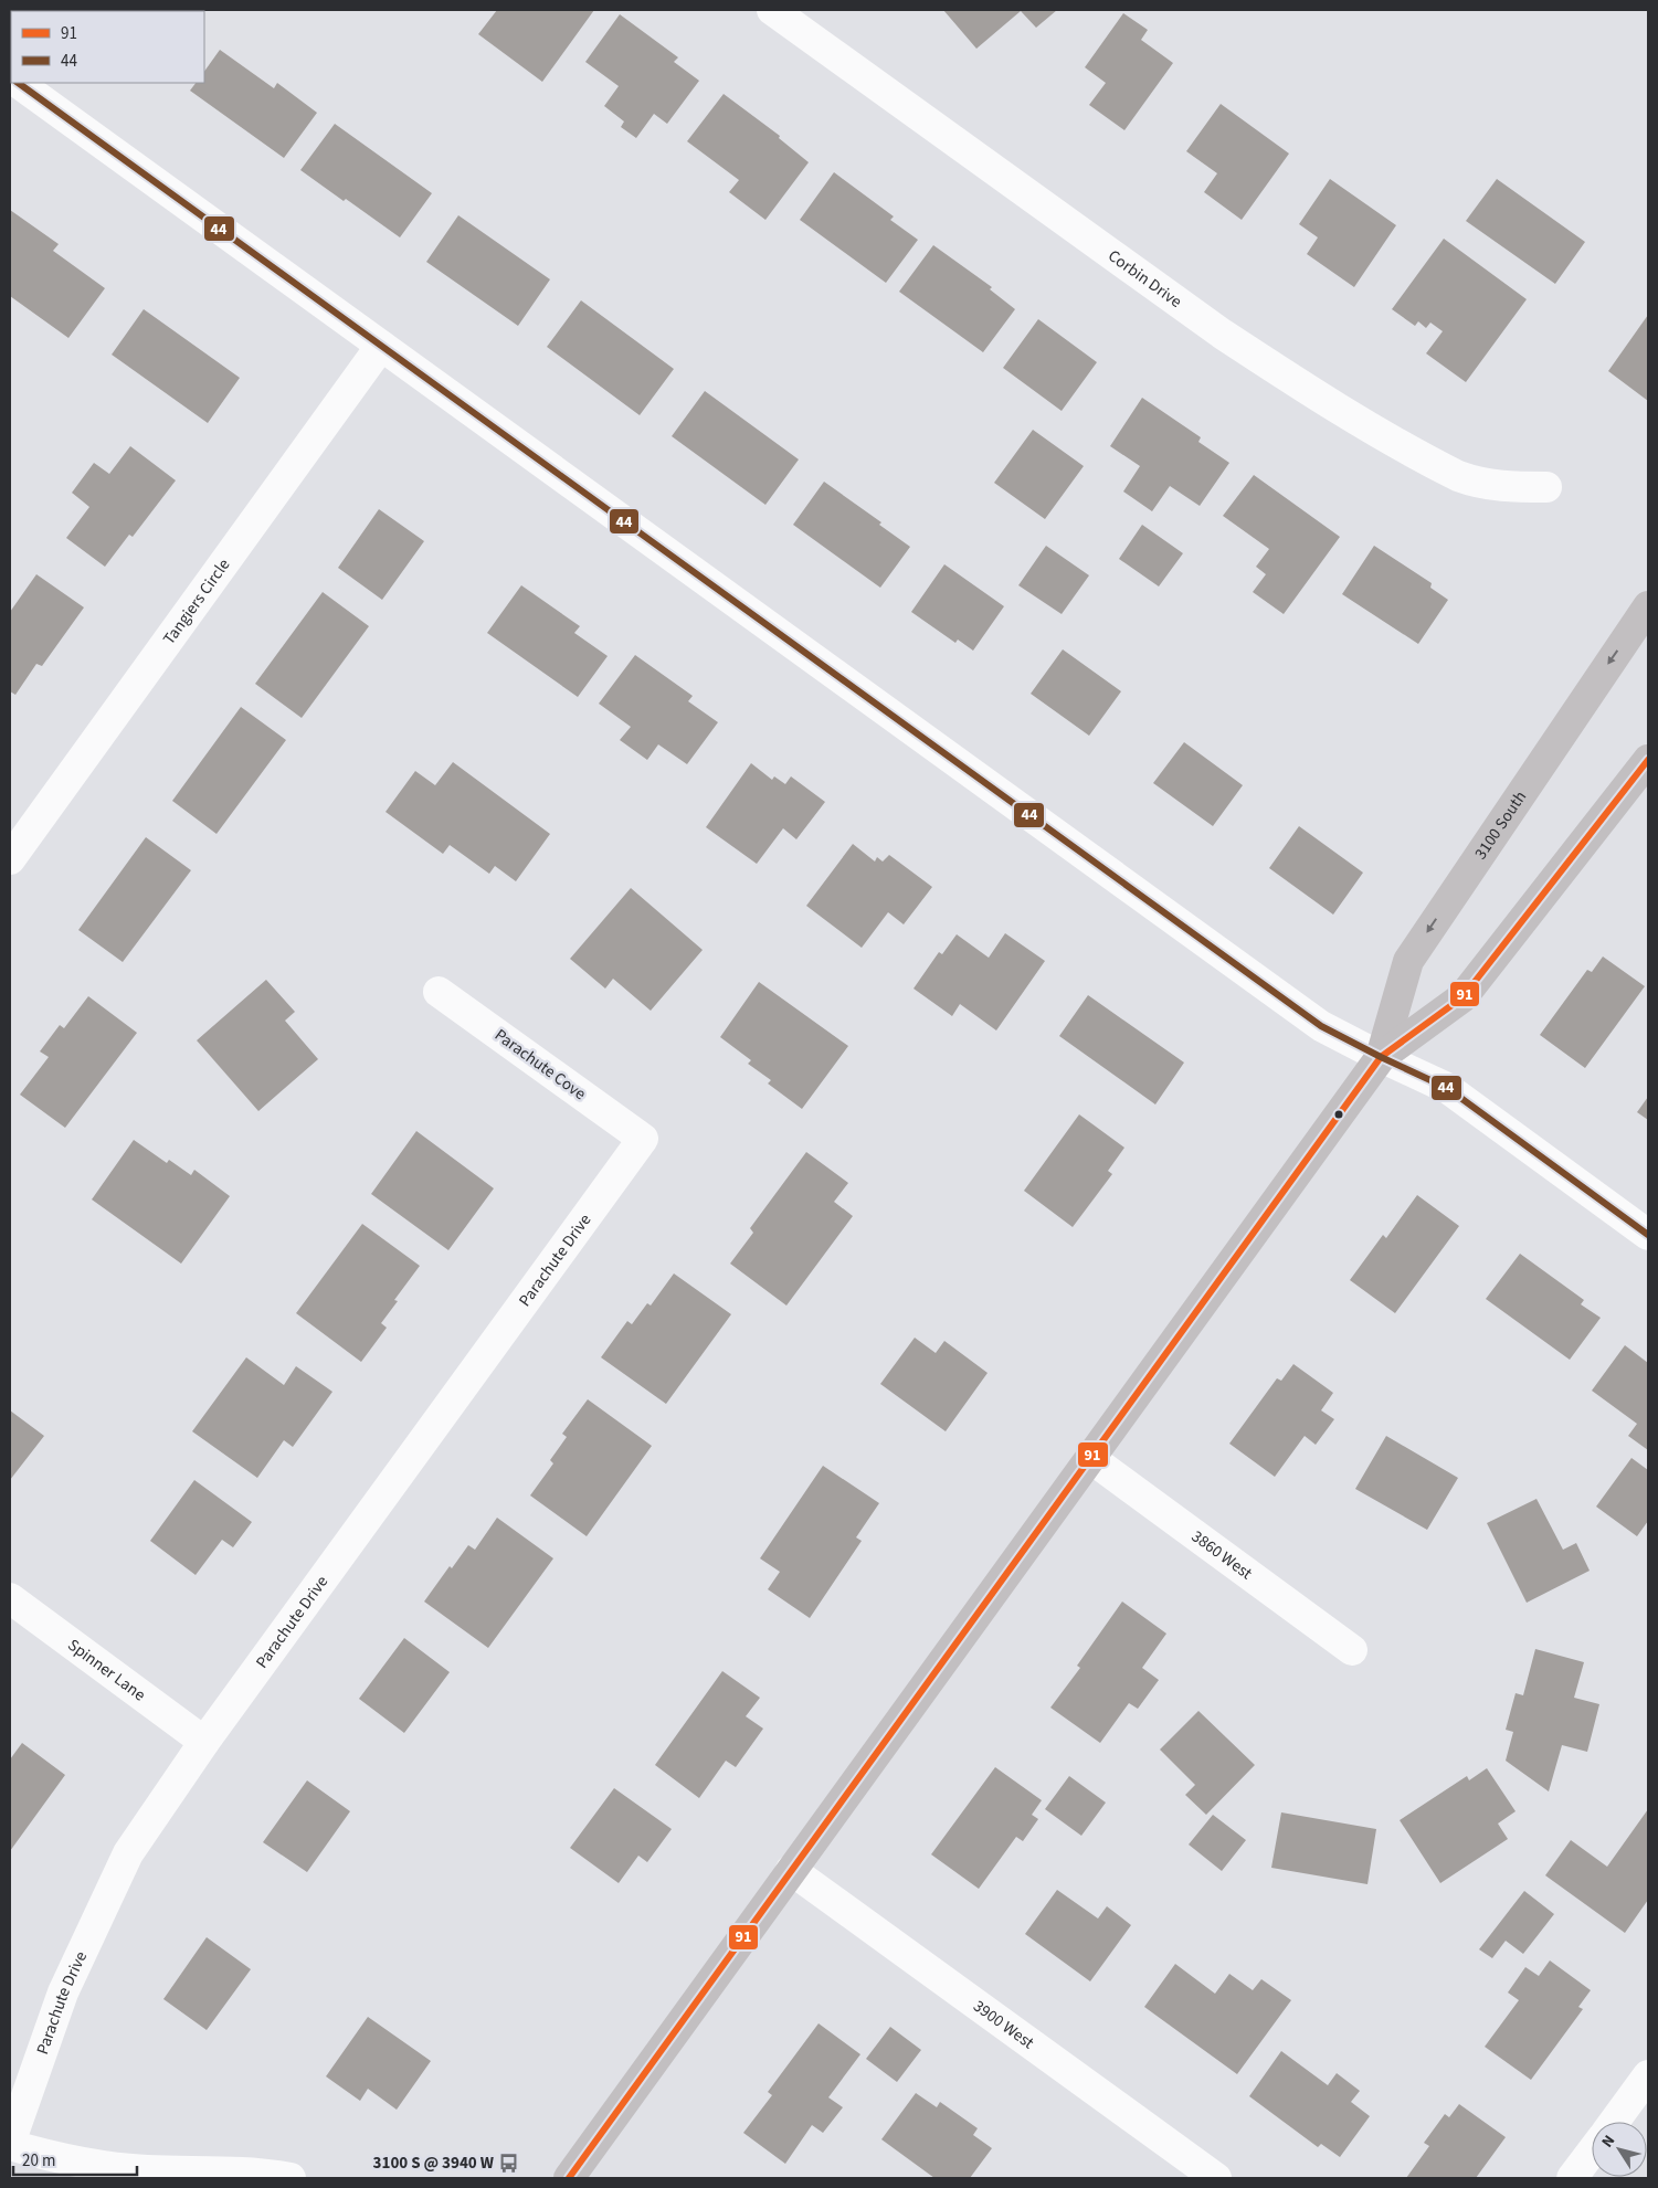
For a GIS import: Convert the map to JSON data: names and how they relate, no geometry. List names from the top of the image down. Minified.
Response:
{"streets":{"main road":["3100 South"],"street":["Corbin Drive","Tangiers Circle","Parachute Cove","Parachute Drive","3860 West","Spinner Lane","3900 West"]},"crossings":[["3100 South","3860 West"],["3100 South","3900 West"],["Parachute Cove","Parachute Drive"],["Parachute Drive","Spinner Lane"]],"places":{"bus stop":["3100 S @ 3940 W"]},"lines":["transit line 44","transit line 91"],"legend":["91","44"],"scale_bar":"20 m","north":"top left"}
